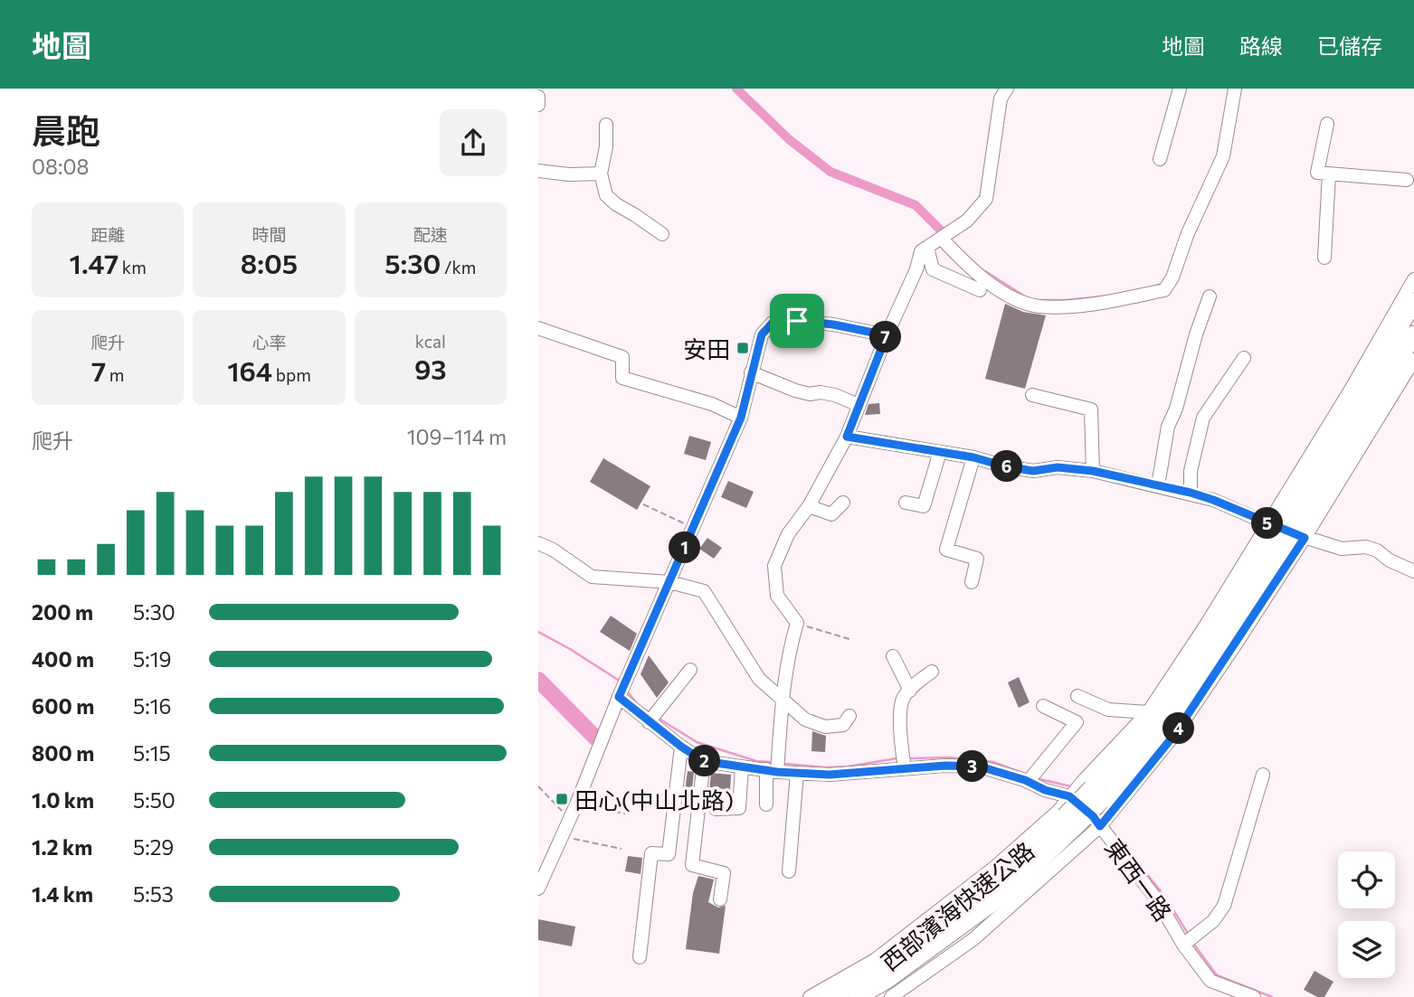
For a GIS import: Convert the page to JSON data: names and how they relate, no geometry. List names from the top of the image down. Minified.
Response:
{"streets":{"highway":["西部濱海快速公路"],"street":["東西一路"]},"places":{"transit":["安田","田心(中山北路)"]},"page":{"header":"地圖","nav":["地圖","路線","已儲存"],"heading":["晨跑","08:08"],"stats":[["距離","1.47 km"],["時間","8:05"],["配速","5:30 /km"],["爬升","7 m"],["心率","164 bpm"],["kcal","93"]],"pins":["7","6","5","1","4","2","3"],"chart":["爬升","109–114 m"],"list":[{"name":"200 m","note":"5:30"},{"name":"400 m","note":"5:19"},{"name":"600 m","note":"5:16"},{"name":"800 m","note":"5:15"},{"name":"1.0 km","note":"5:50"},{"name":"1.2 km","note":"5:29"},{"name":"1.4 km","note":"5:53"}]}}
